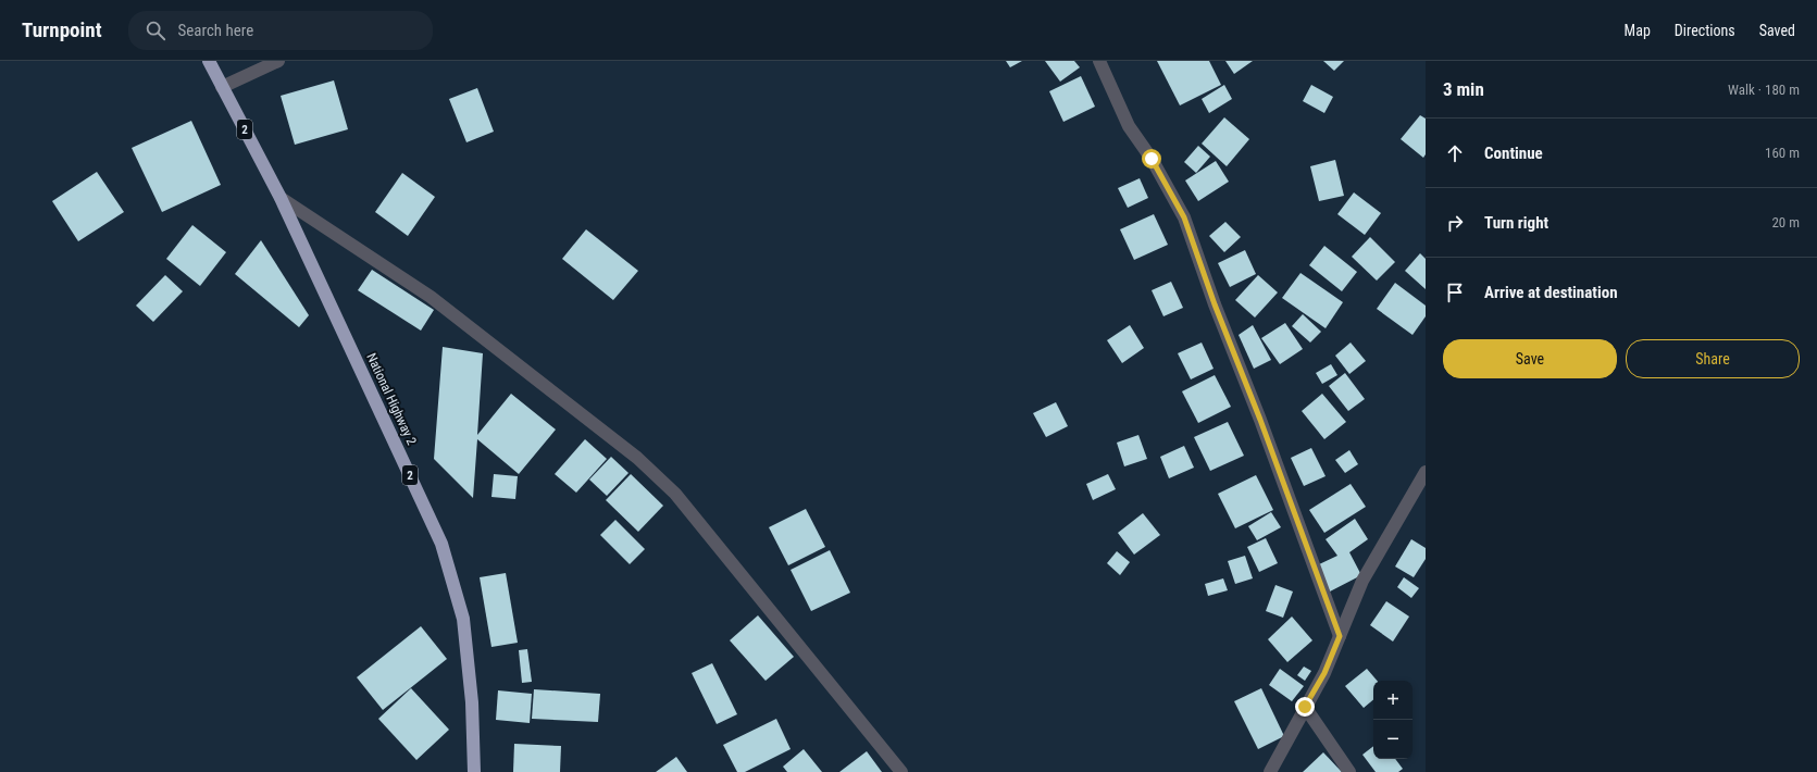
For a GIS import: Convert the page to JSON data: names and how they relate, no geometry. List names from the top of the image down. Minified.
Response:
{"streets":{"highway":["2","National Highway 2"]},"page":{"header":"Turnpoint","search":"Search here","nav":["Map","Directions","Saved"],"heading":["3 min","Walk · 180 m"],"list":[["Continue","160 m"],["Turn right","20 m"],"Arrive at destination"],"buttons":["Save","Share"],"map_buttons":["+","−"]}}
